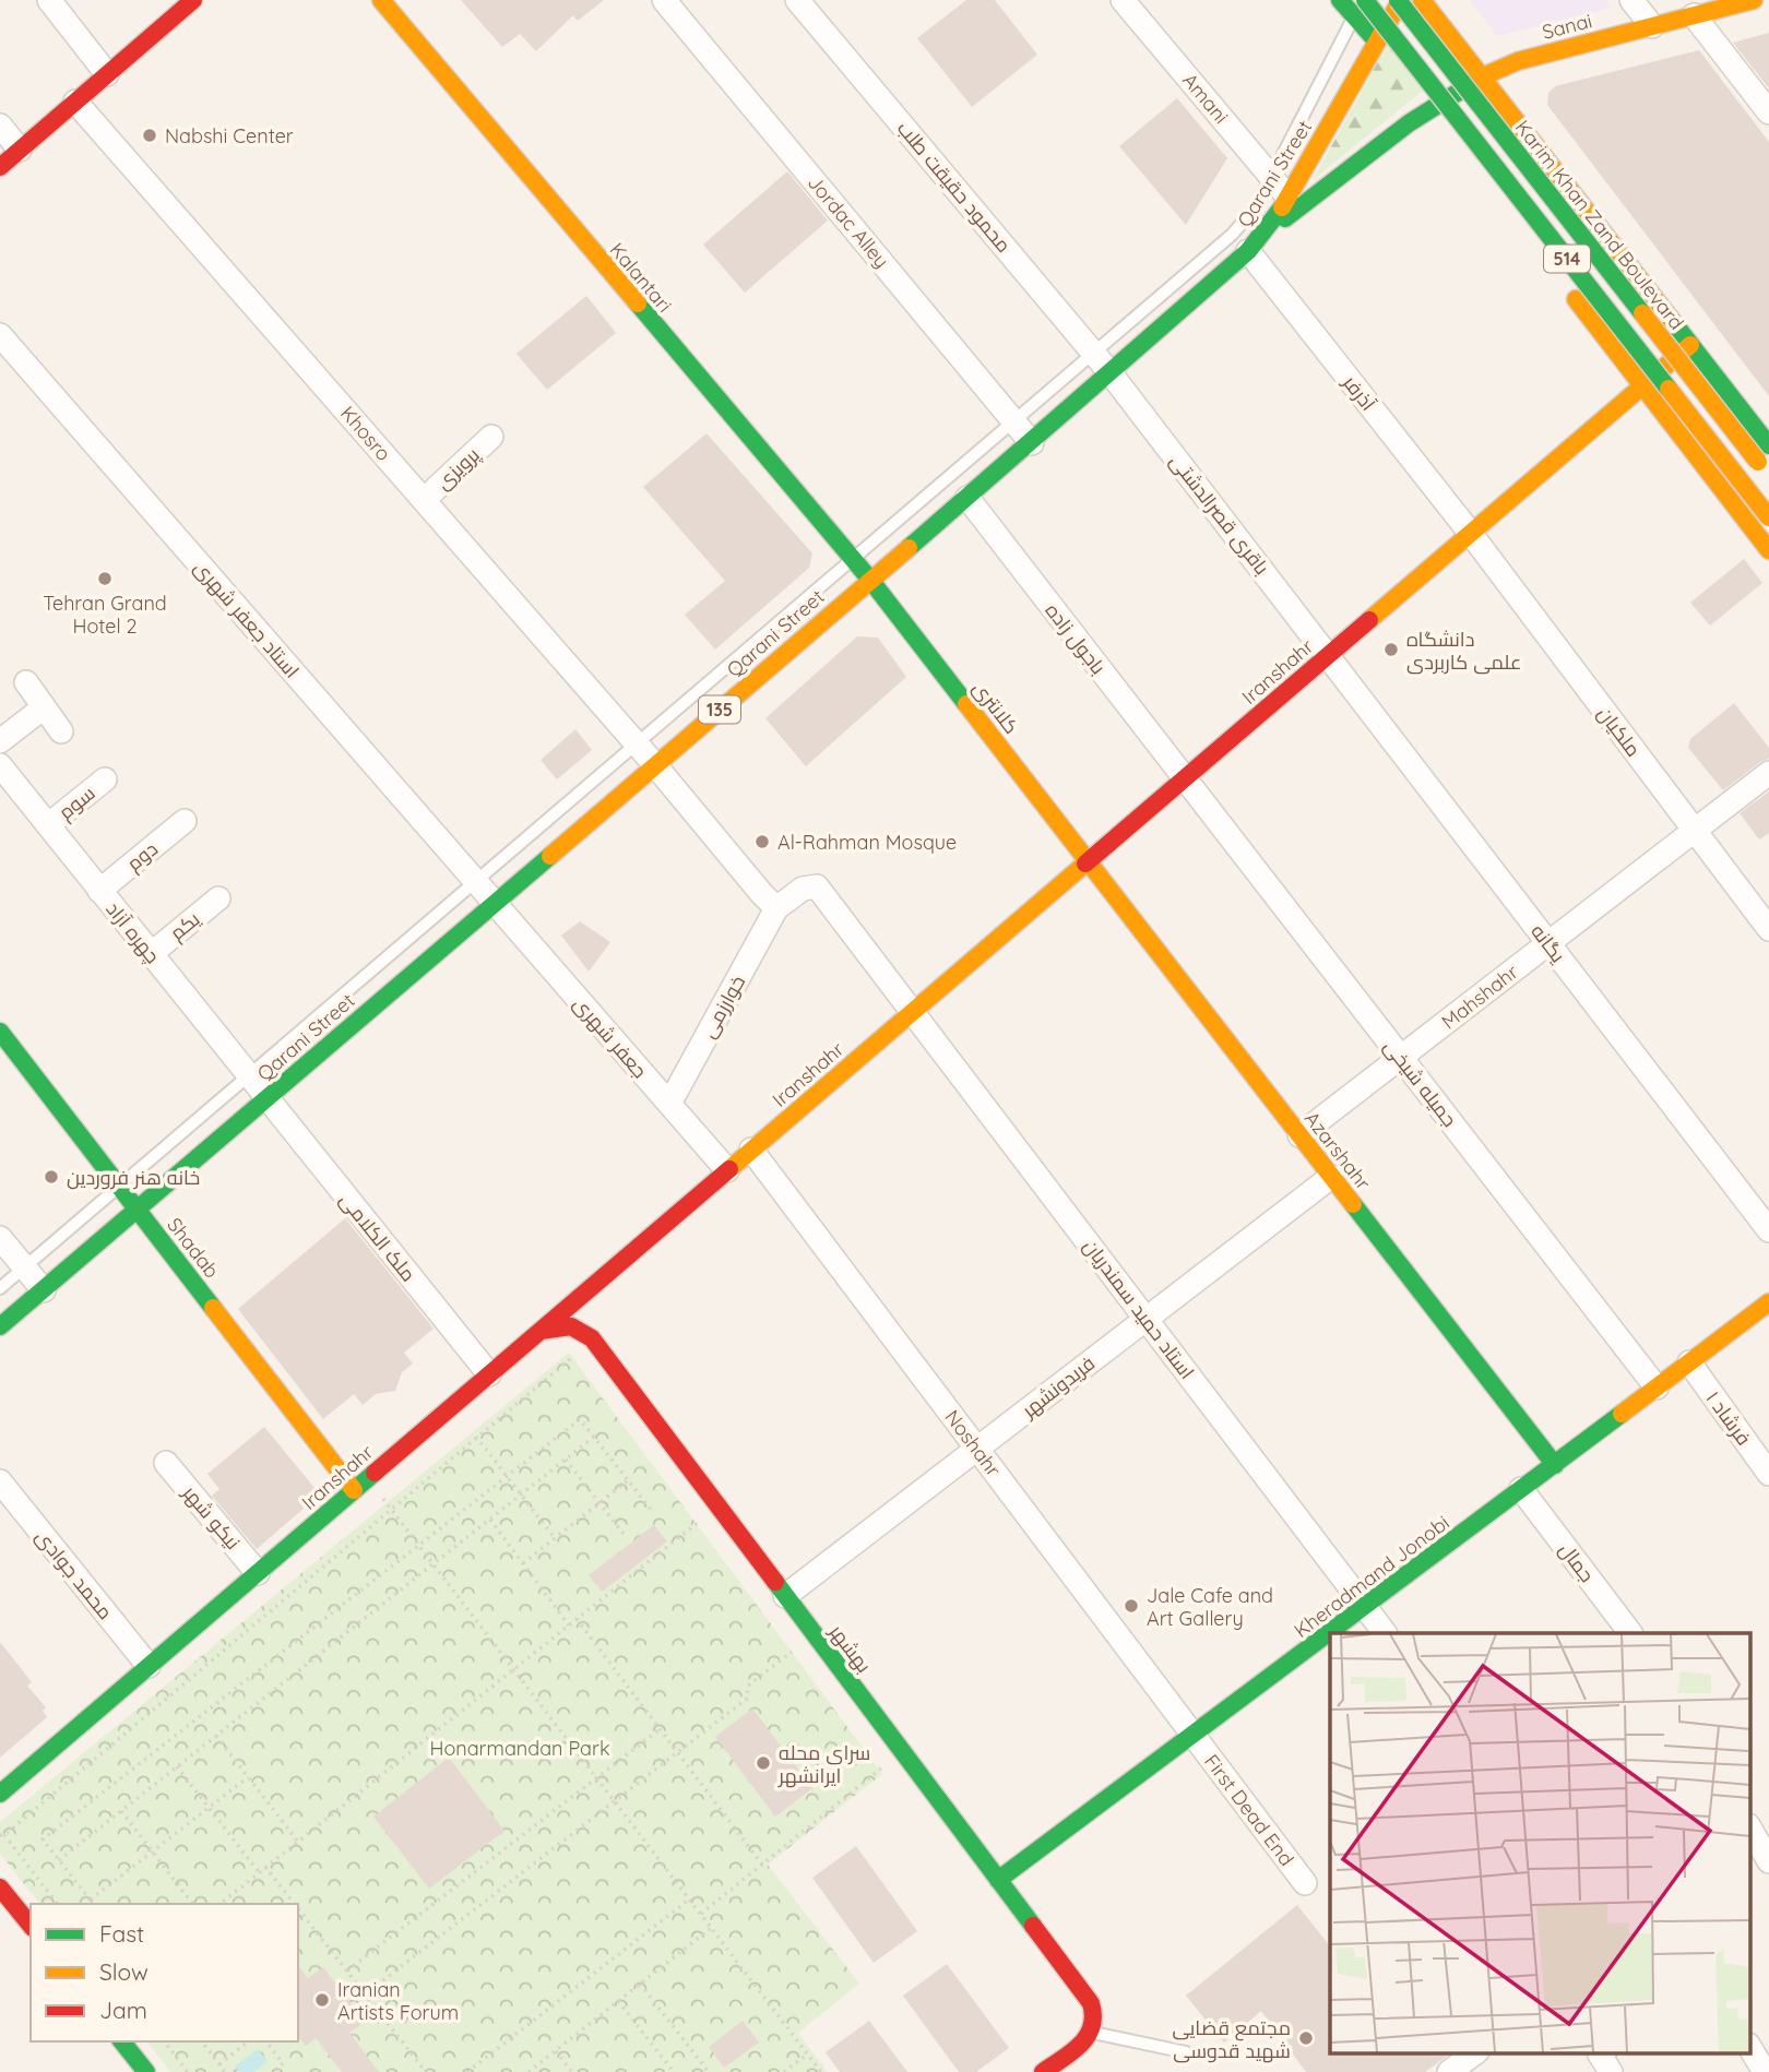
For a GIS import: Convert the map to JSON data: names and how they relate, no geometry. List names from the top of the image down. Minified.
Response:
{"streets":{"main road":["Sanai","Qarani Street","Karim Khan Zand Boulevard","514","Kalantari","Iranshahr","کلانتری","135","Azarshahr","Shadab","Kheradmand Jonobi","بهشهر"],"street":["Amani","محمود حقیقت طلب","Jordac Alley","آذرفر","Khosro","پرویزی","باقری قصرالدشتی","استاد جعفر شهری","باجول زاده","ملکیان","سوم","دوم","یکم","چهره آزاد","یگانه","Mahshahr","خوارزمی","جعفر شهری","جمیله شیخی","ملک الکلامی","استاد حمید سمندریان","فریدونشهر","فرشاد ۱","Noshahr","نیکو شهر","جمال","محمد جوادی","First Dead End"]},"crossings":[["Sanai","Qarani Street"],["Sanai","Karim Khan Zand Boulevard"],["Amani","Qarani Street"],["Qarani Street","محمود حقیقت طلب"],["Qarani Street","Jordac Alley"],["Qarani Street","Karim Khan Zand Boulevard"],["Qarani Street","Kalantari"],["Qarani Street","آذرفر"],["Qarani Street","Khosro"],["Qarani Street","باقری قصرالدشتی"],["Qarani Street","استاد جعفر شهری"],["Qarani Street","باجول زاده"],["Qarani Street","کلانتری"],["Qarani Street","چهره آزاد"],["Qarani Street","جعفر شهری"],["Qarani Street","ملک الکلامی"],["Qarani Street","Shadab"],["محمود حقیقت طلب","باقری قصرالدشتی"],["Karim Khan Zand Boulevard","Iranshahr"],["Kalantari","کلانتری"],["آذرفر","Iranshahr"],["آذرفر","ملکیان"],["Khosro","پرویزی"],["Khosro","خوارزمی"],["Khosro","استاد حمید سمندریان"],["باقری قصرالدشتی","Iranshahr"],["باقری قصرالدشتی","یگانه"],["استاد جعفر شهری","جعفر شهری"],["باجول زاده","Iranshahr"],["باجول زاده","جمیله شیخی"],["Iranshahr","کلانتری"],["Iranshahr","ملکیان"],["Iranshahr","یگانه"],["Iranshahr","جعفر شهری"],["Iranshahr","جمیله شیخی"],["Iranshahr","Azarshahr"],["Iranshahr","ملک الکلامی"],["Iranshahr","Shadab"],["Iranshahr","استاد حمید سمندریان"],["Iranshahr","Noshahr"],["Iranshahr","نیکو شهر"],["Iranshahr","محمد جوادی"],["Iranshahr","بهشهر"],["کلانتری","Azarshahr"],["ملکیان","Mahshahr"],["سوم","چهره آزاد"],["دوم","چهره آزاد"],["یکم","چهره آزاد"],["چهره آزاد","ملک الکلامی"],["یگانه","Mahshahr"],["Mahshahr","جمیله شیخی"],["Mahshahr","Azarshahr"],["خوارزمی","جعفر شهری"],["خوارزمی","استاد حمید سمندریان"],["جمیله شیخی","Kheradmand Jonobi"],["Azarshahr","فریدونشهر"],["Azarshahr","Kheradmand Jonobi"],["استاد حمید سمندریان","فریدونشهر"],["استاد حمید سمندریان","Kheradmand Jonobi"],["فریدونشهر","Noshahr"],["فریدونشهر","بهشهر"],["فرشاد ۱","Kheradmand Jonobi"],["Noshahr","Kheradmand Jonobi"],["Noshahr","First Dead End"],["جمال","Kheradmand Jonobi"],["Kheradmand Jonobi","بهشهر"],["Kheradmand Jonobi","First Dead End"]],"parks":["Honarmandan Park"],"places":["Nabshi Center","Tehran Grand Hotel 2","دانشگاه علمی کاربردی","Al-Rahman Mosque","خانه هنر فروردین","Jale Cafe and Art Gallery","سرای محله ایرانشهر","Iranian Artists Forum","مجتمع قضایی شهید قدوسی"],"legend":["Fast","Slow","Jam"]}
